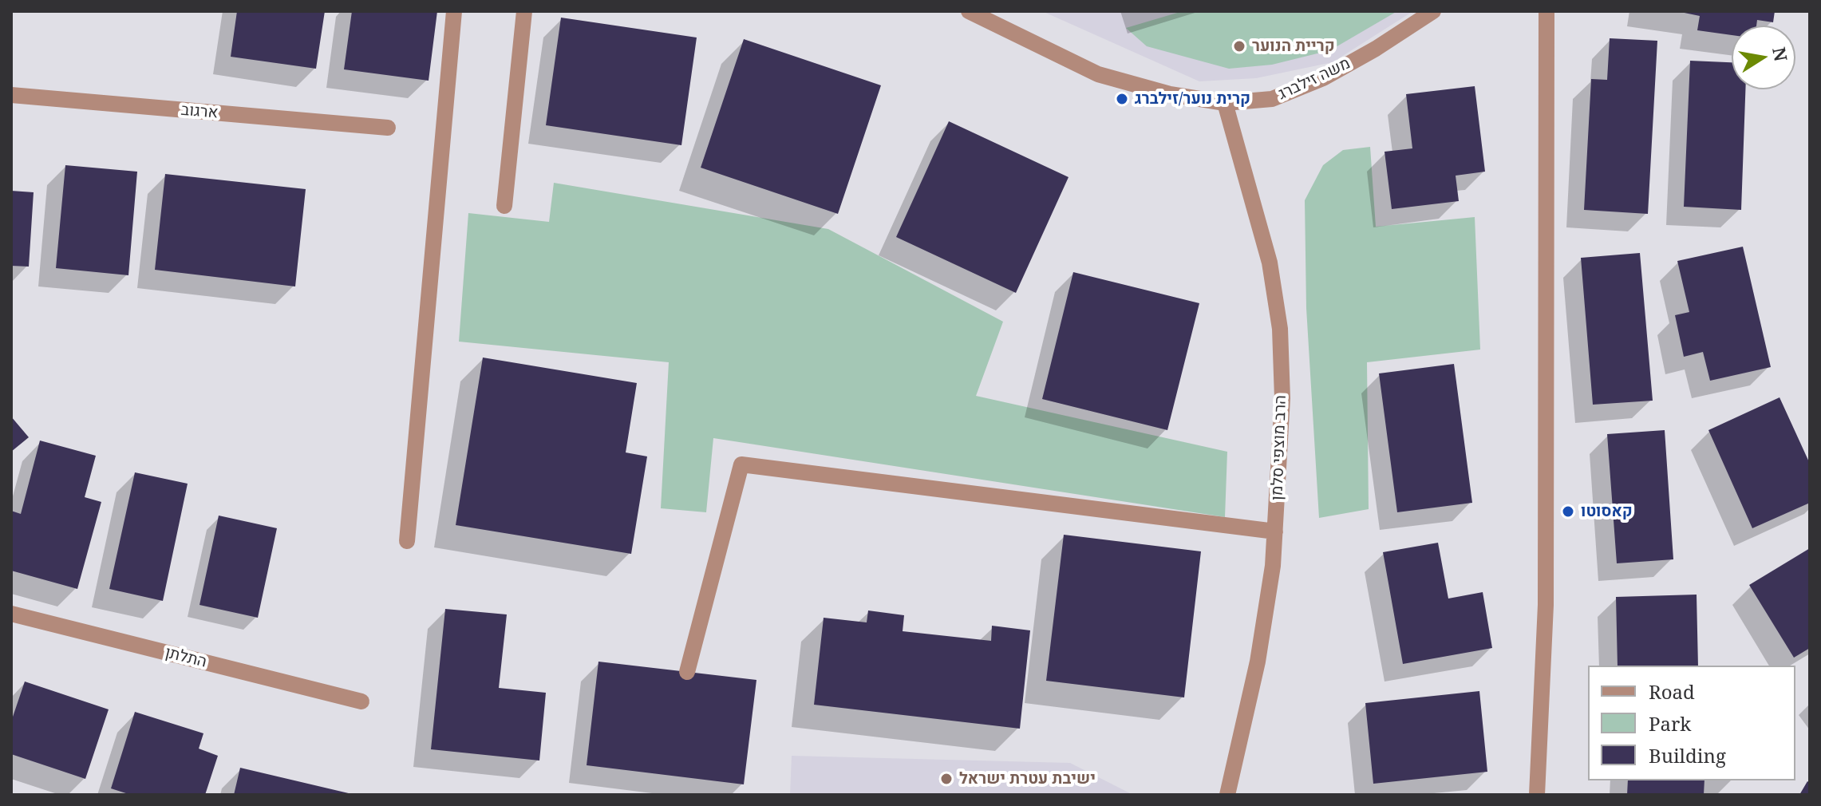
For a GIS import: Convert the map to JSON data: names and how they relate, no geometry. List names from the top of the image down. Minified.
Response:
{"streets":{"street":["משה זילברג","ארגוב","הרב מוצפי סלמן","התלתן"]},"crossings":[["משה זילברג","הרב מוצפי סלמן"]],"places":["קריית הנוער","קרית נוער/זילברג","קאסוטו","ישיבת עטרת ישראל"],"legend":["Road","Park","Building"],"north":"right"}
